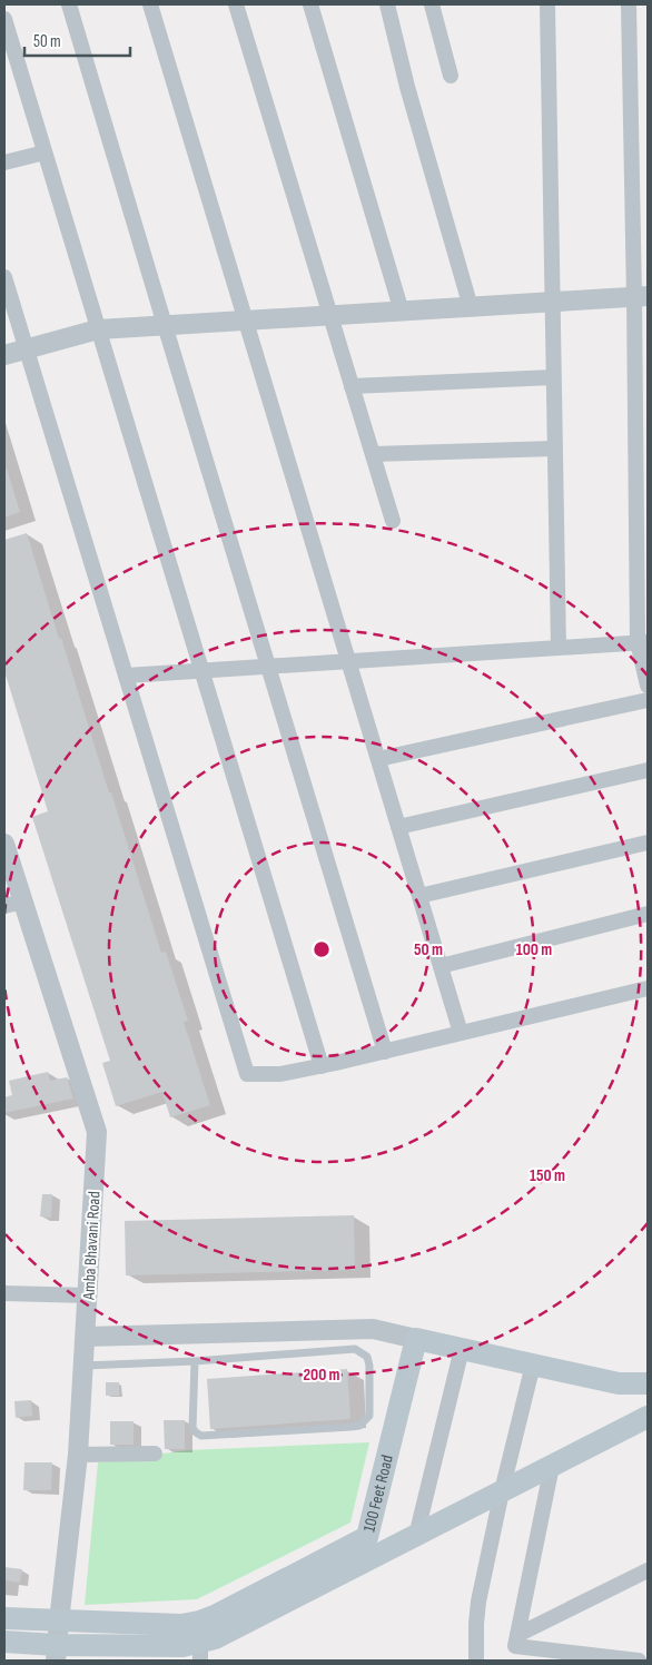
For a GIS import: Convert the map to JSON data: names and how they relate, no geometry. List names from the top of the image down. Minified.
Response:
{"streets":{"main road":["100 Feet Road"],"street":["Amba Bhavani Road"]},"crossings":[["Amba Bhavani Road","100 Feet Road"]],"scale_bar":"50 m","rings":["50 m","100 m","150 m","200 m"]}
